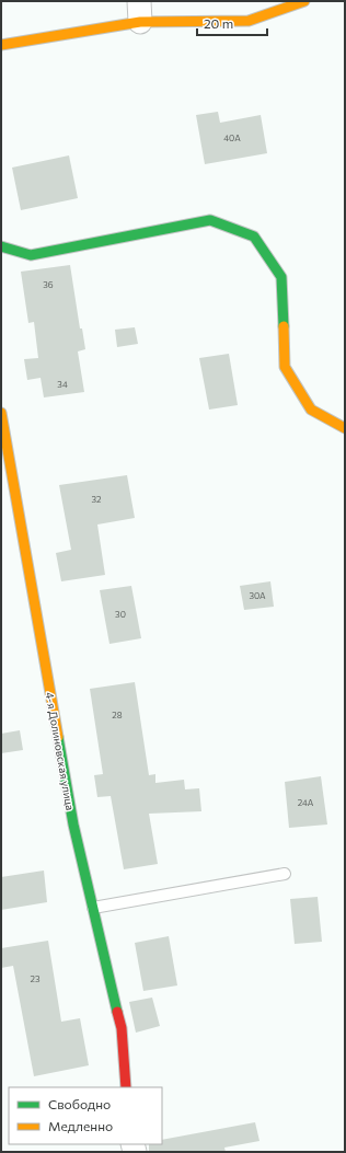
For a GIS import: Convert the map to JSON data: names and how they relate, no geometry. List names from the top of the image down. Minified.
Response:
{"streets":{"street":["4-я Долиновская улица"]},"house_numbers":["40А","36","34","32","30А","30","28","24А","23"],"legend":["Свободно","Медленно"],"scale_bar":"20 m"}
